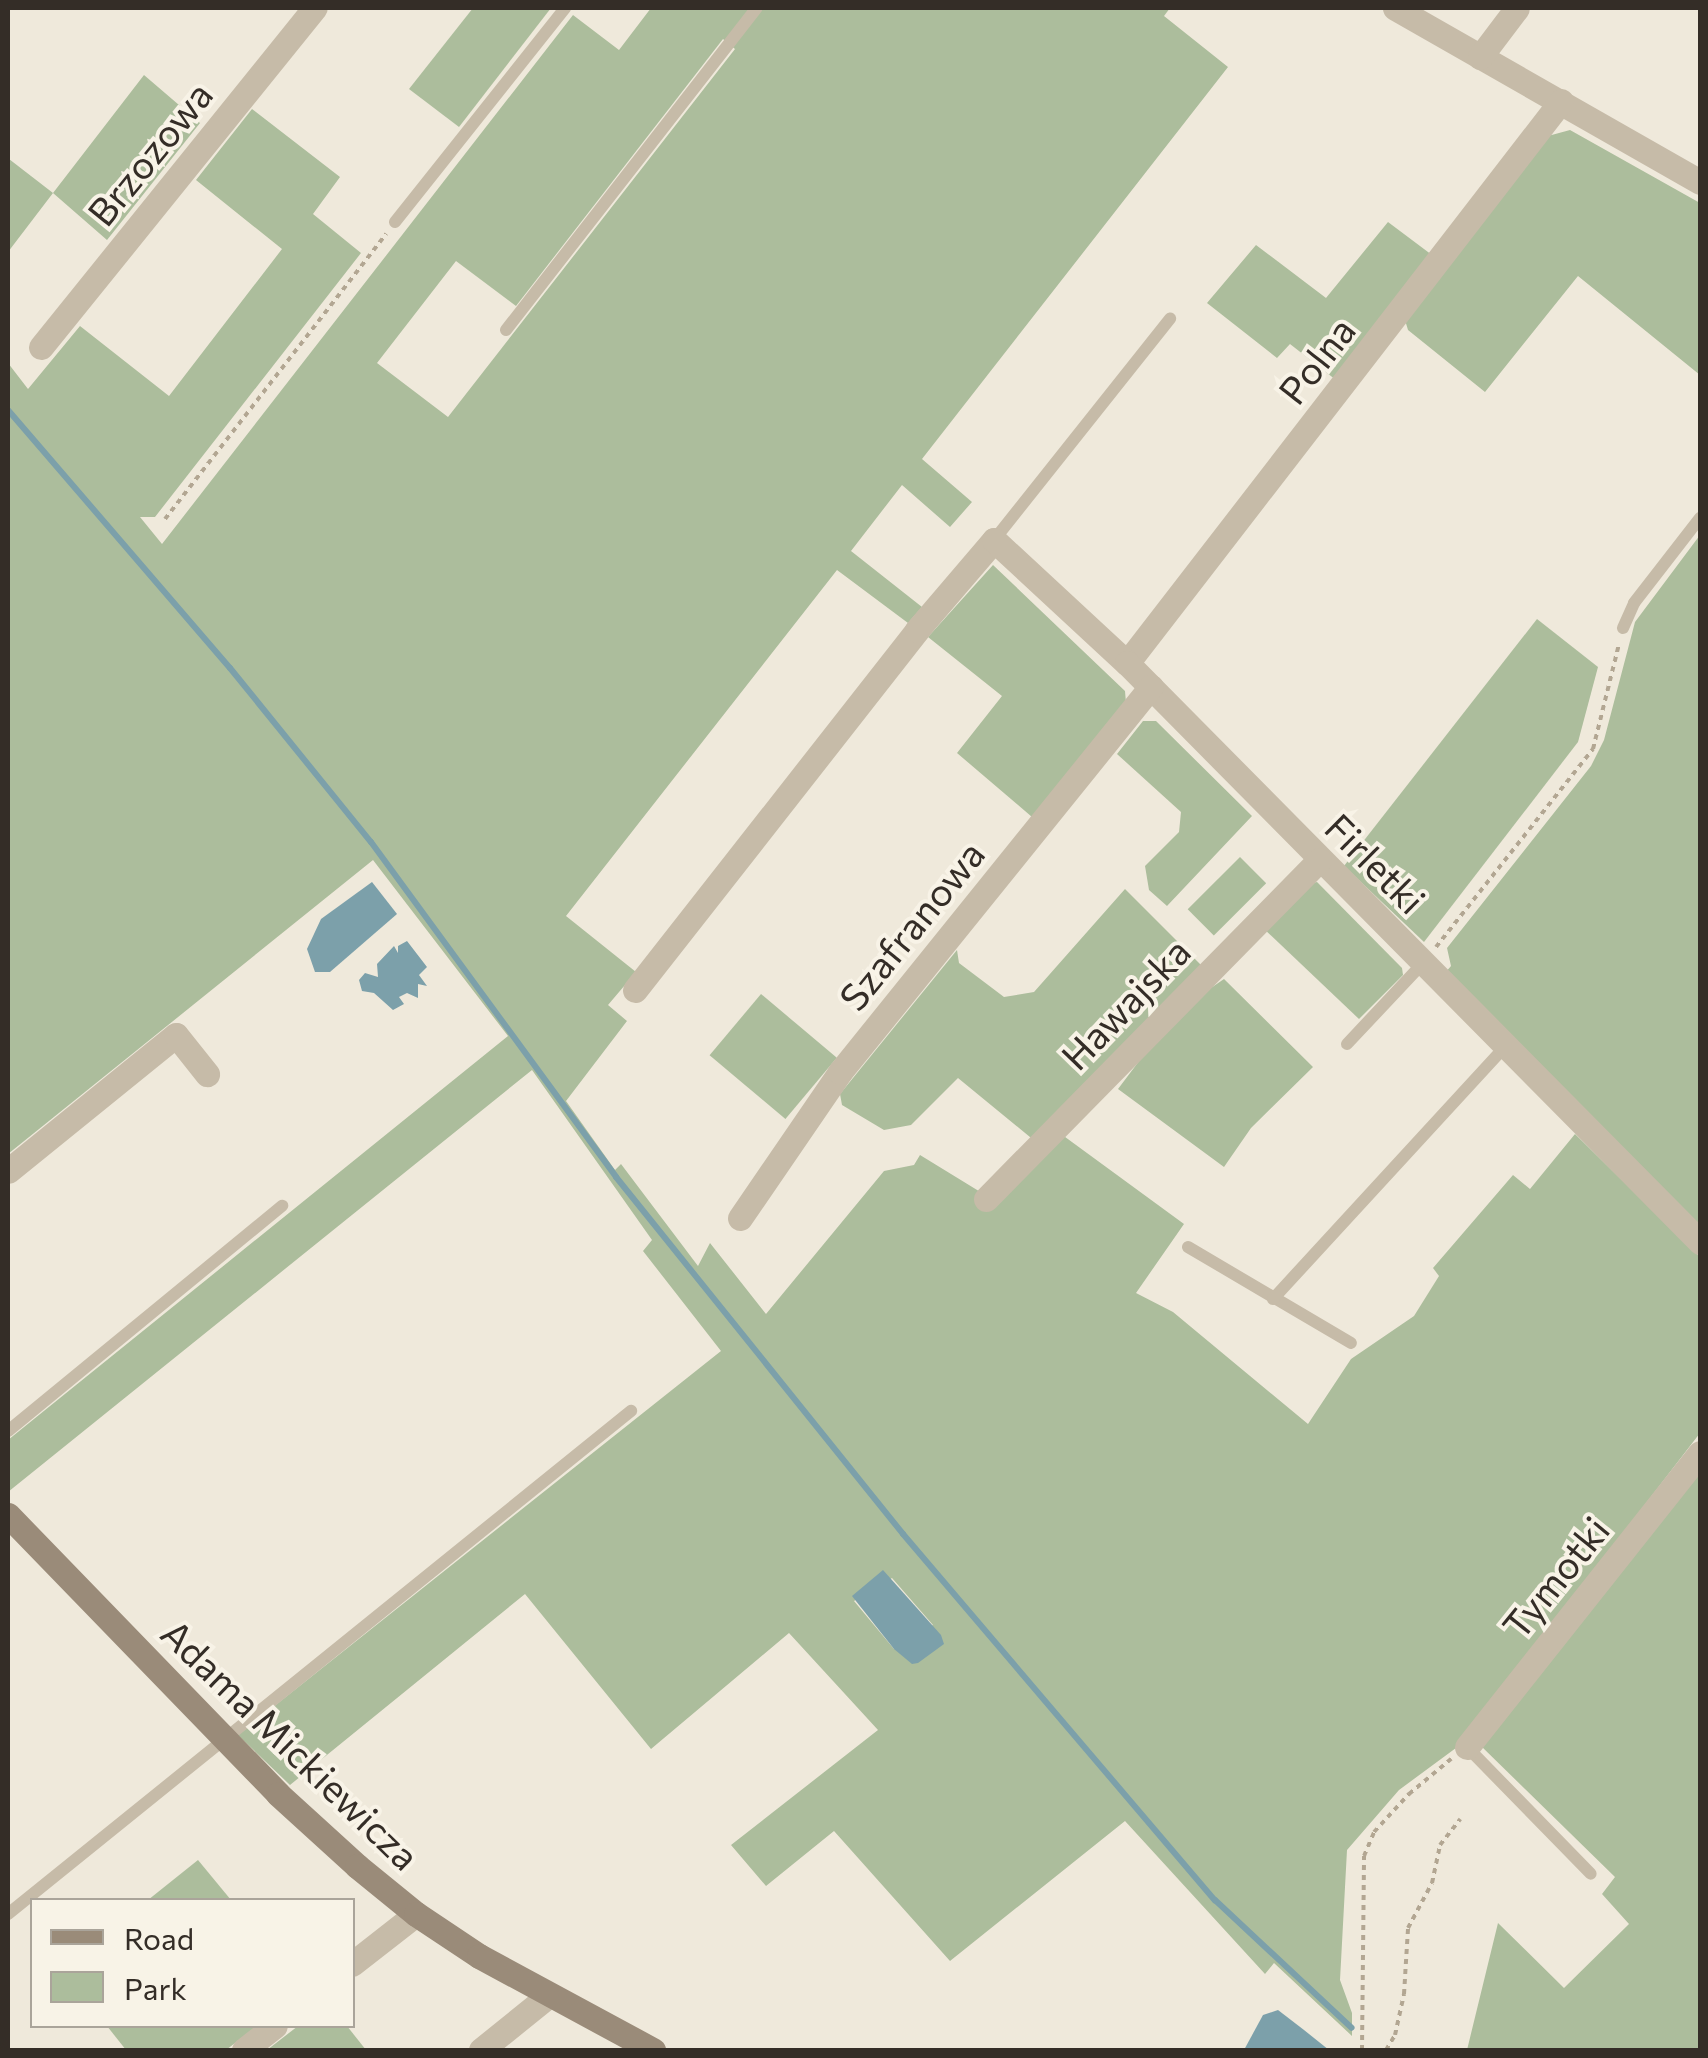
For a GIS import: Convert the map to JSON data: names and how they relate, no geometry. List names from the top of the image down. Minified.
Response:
{"streets":{"street":["Brzozowa","Polna","Firletki","Szafranowa","Hawajska","Tymotki","Adama Mickiewicza"]},"crossings":[["Polna","Firletki"],["Firletki","Szafranowa"],["Firletki","Hawajska"]],"legend":["Road","Park"]}
